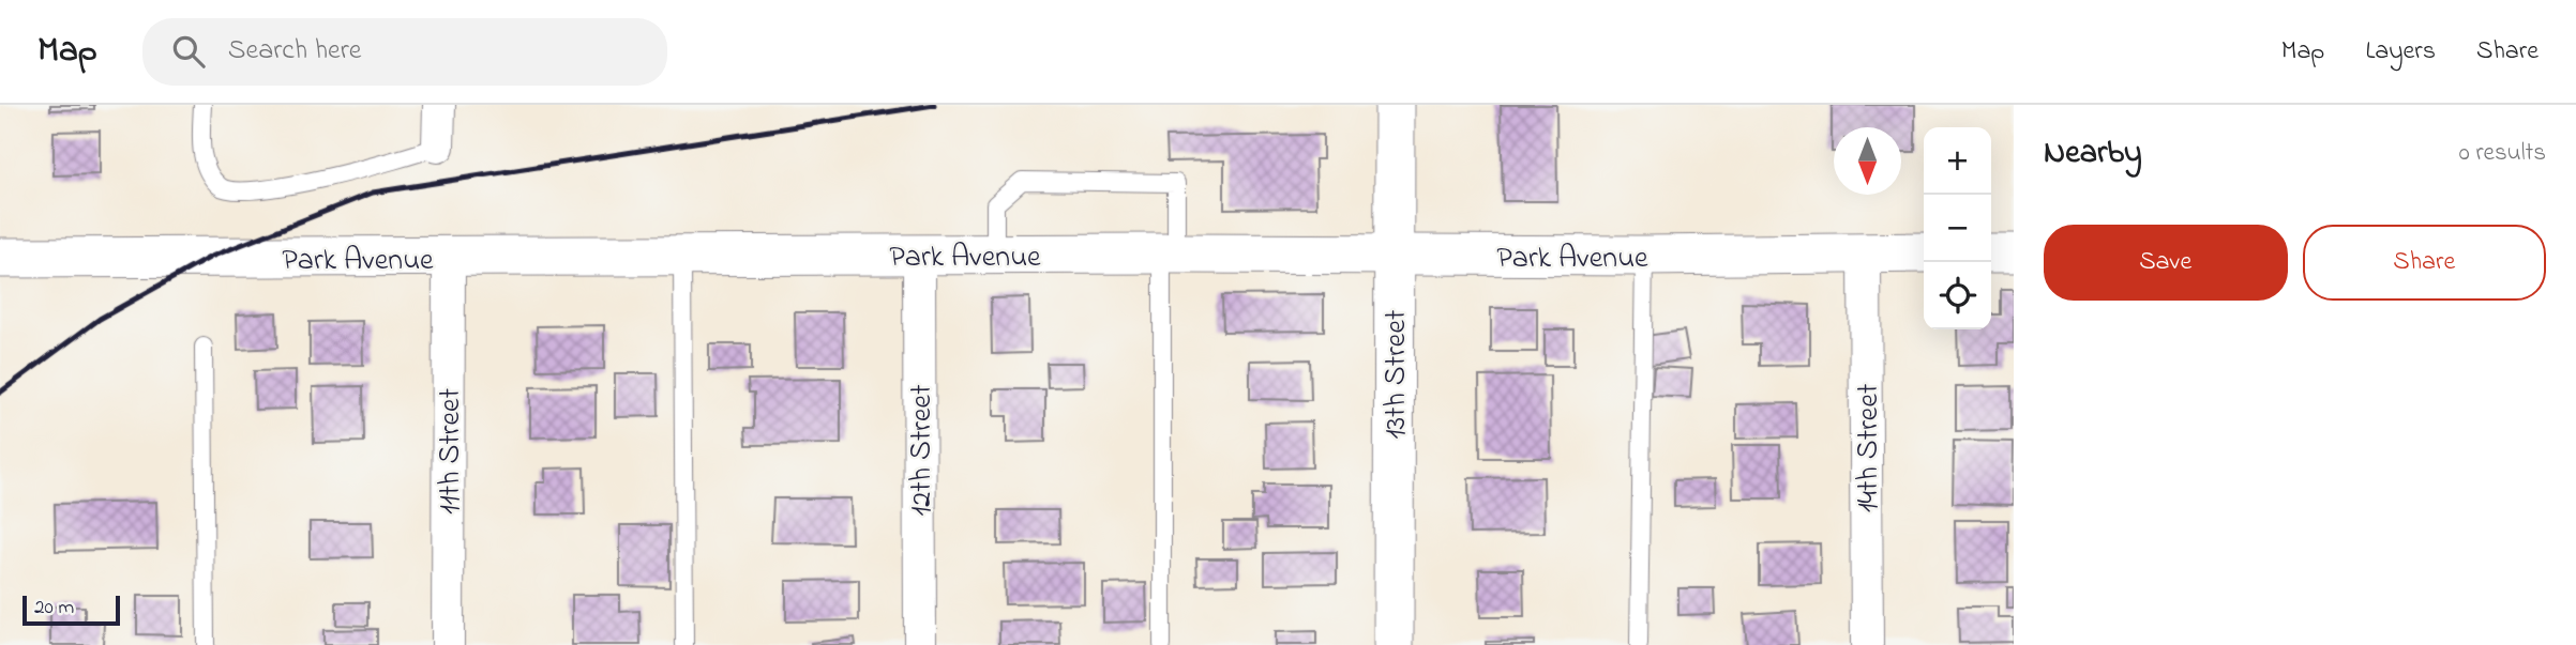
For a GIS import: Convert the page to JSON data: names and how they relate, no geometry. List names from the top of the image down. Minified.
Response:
{"streets":{"street":["Park Avenue","13th Street","14th Street","12th Street","11th Street"]},"crossings":[["Park Avenue","13th Street"],["Park Avenue","14th Street"],["Park Avenue","12th Street"],["Park Avenue","11th Street"]],"scale_bar":"20 m","north":"bottom","page":{"header":"Map","search":"Search here","nav":["Map","Layers","Share"],"heading":["Nearby","0 results"],"map_buttons":["+","−"],"buttons":["Save","Share"],"scale":"20 m"}}
